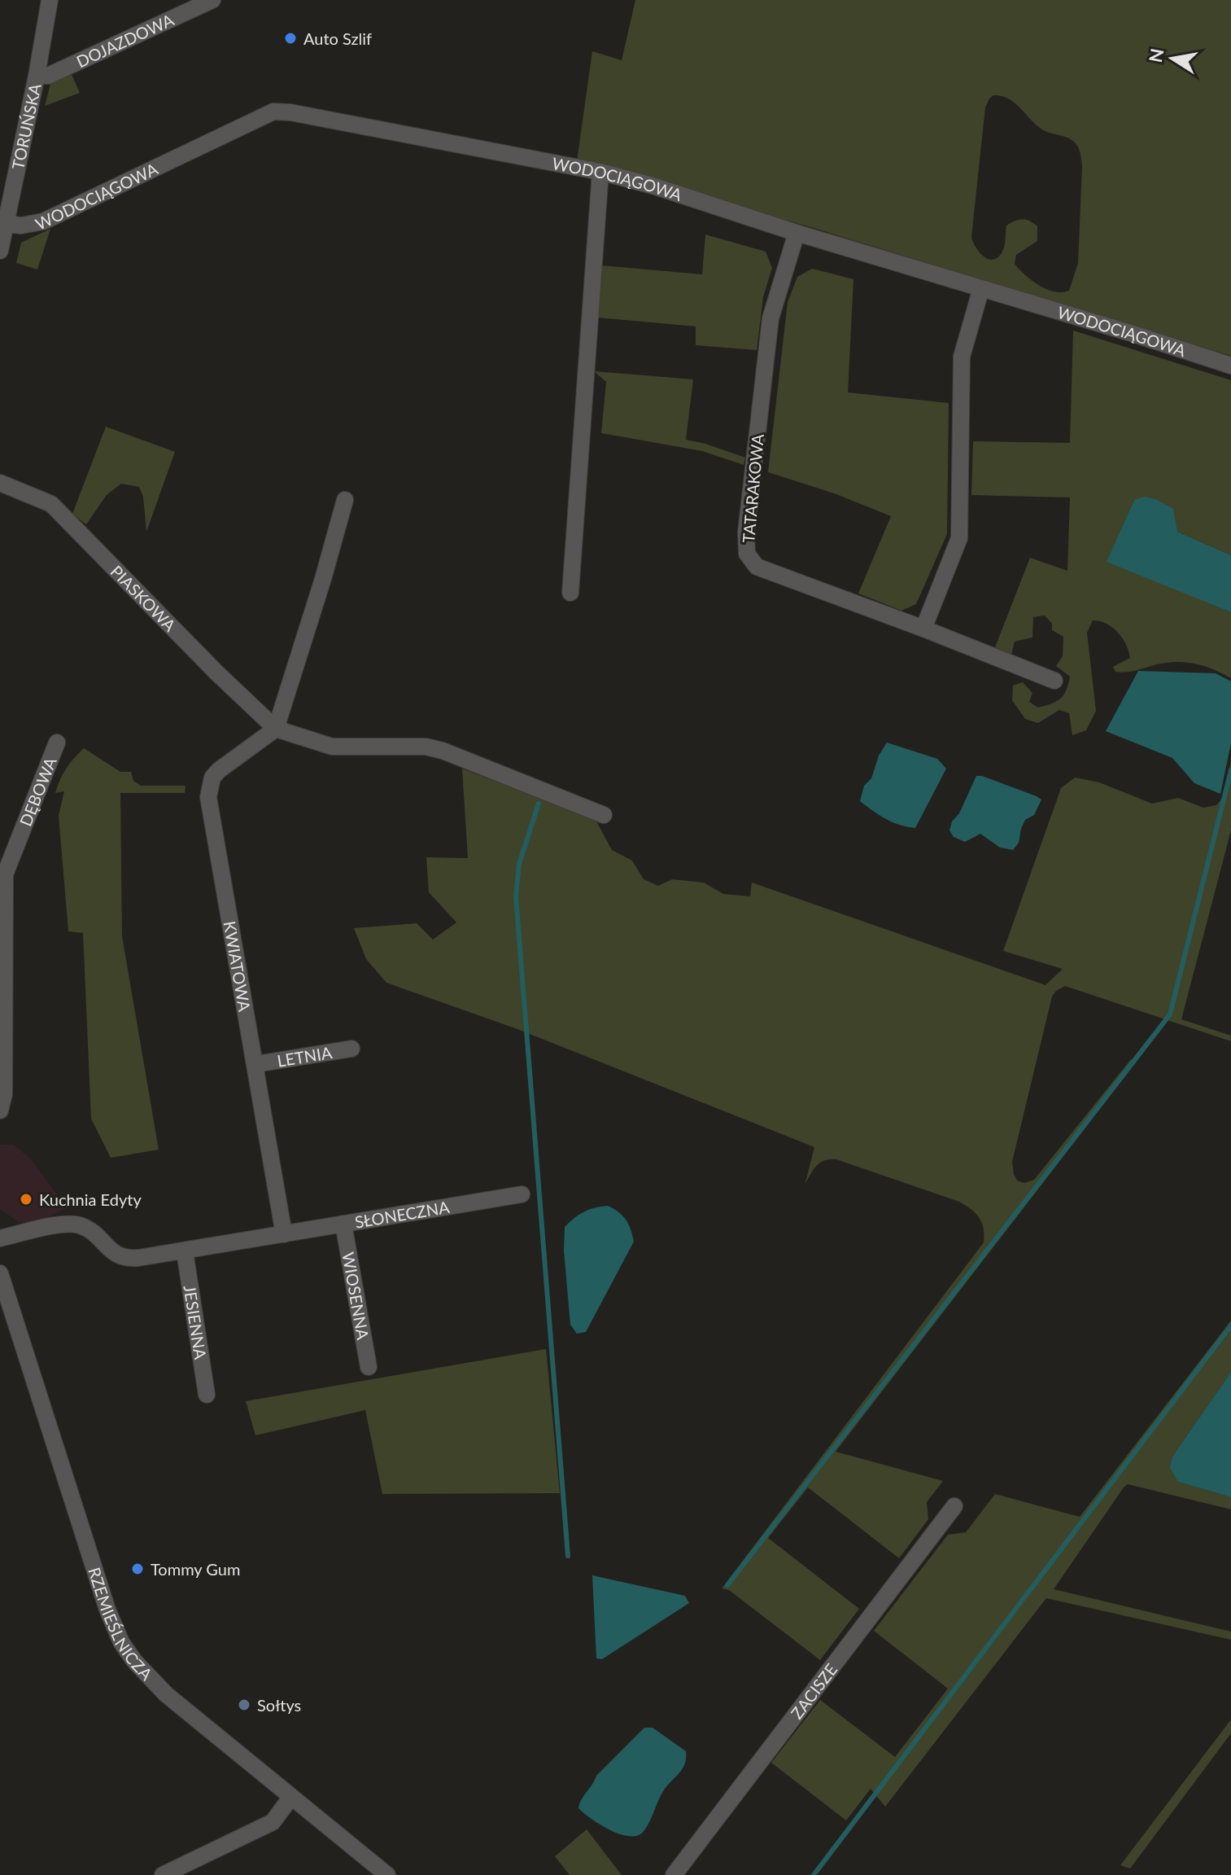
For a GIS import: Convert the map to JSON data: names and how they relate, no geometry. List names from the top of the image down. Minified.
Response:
{"streets":{"street":["DOJAZDOWA","TORUŃSKA","WODOCIĄGOWA","TATARAKOWA","PIASKOWA","DĘBOWA","KWIATOWA","LETNIA","SŁONECZNA","WIOSENNA","JESIENNA","RZEMIEŚLNICZA","ZACISZE"]},"crossings":[["DOJAZDOWA","TORUŃSKA"],["TORUŃSKA","WODOCIĄGOWA"],["WODOCIĄGOWA","TATARAKOWA"],["PIASKOWA","KWIATOWA"],["KWIATOWA","LETNIA"],["KWIATOWA","SŁONECZNA"],["SŁONECZNA","WIOSENNA"],["SŁONECZNA","JESIENNA"]],"places":["Auto Szlif","Kuchnia Edyty","Tommy Gum","Sołtys"],"north":"left"}
